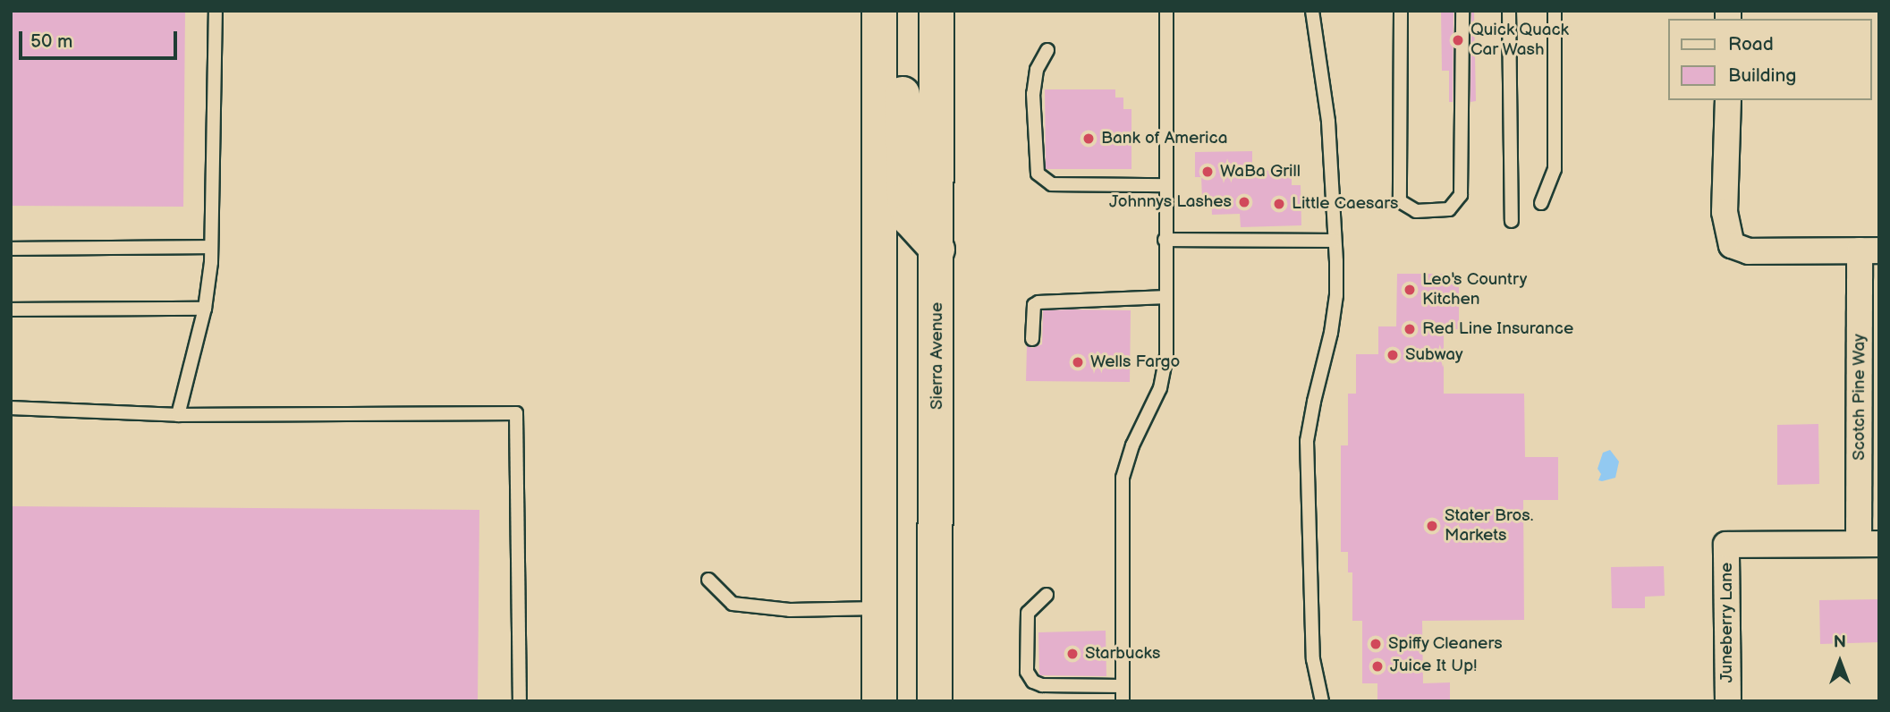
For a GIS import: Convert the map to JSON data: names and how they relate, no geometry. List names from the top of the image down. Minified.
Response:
{"streets":{"main road":["Sierra Avenue"],"street":["Scotch Pine Way","Juneberry Lane"]},"crossings":[["Scotch Pine Way","Juneberry Lane"]],"places":["Quick Quack Car Wash","Bank of America","WaBa Grill","Johnnys Lashes","Little Caesars","Leo's Country Kitchen","Red Line Insurance","Subway","Wells Fargo","Stater Bros. Markets","Spiffy Cleaners","Starbucks","Juice It Up!"],"legend":["Road","Building"],"scale_bar":"50 m","north":"top"}
